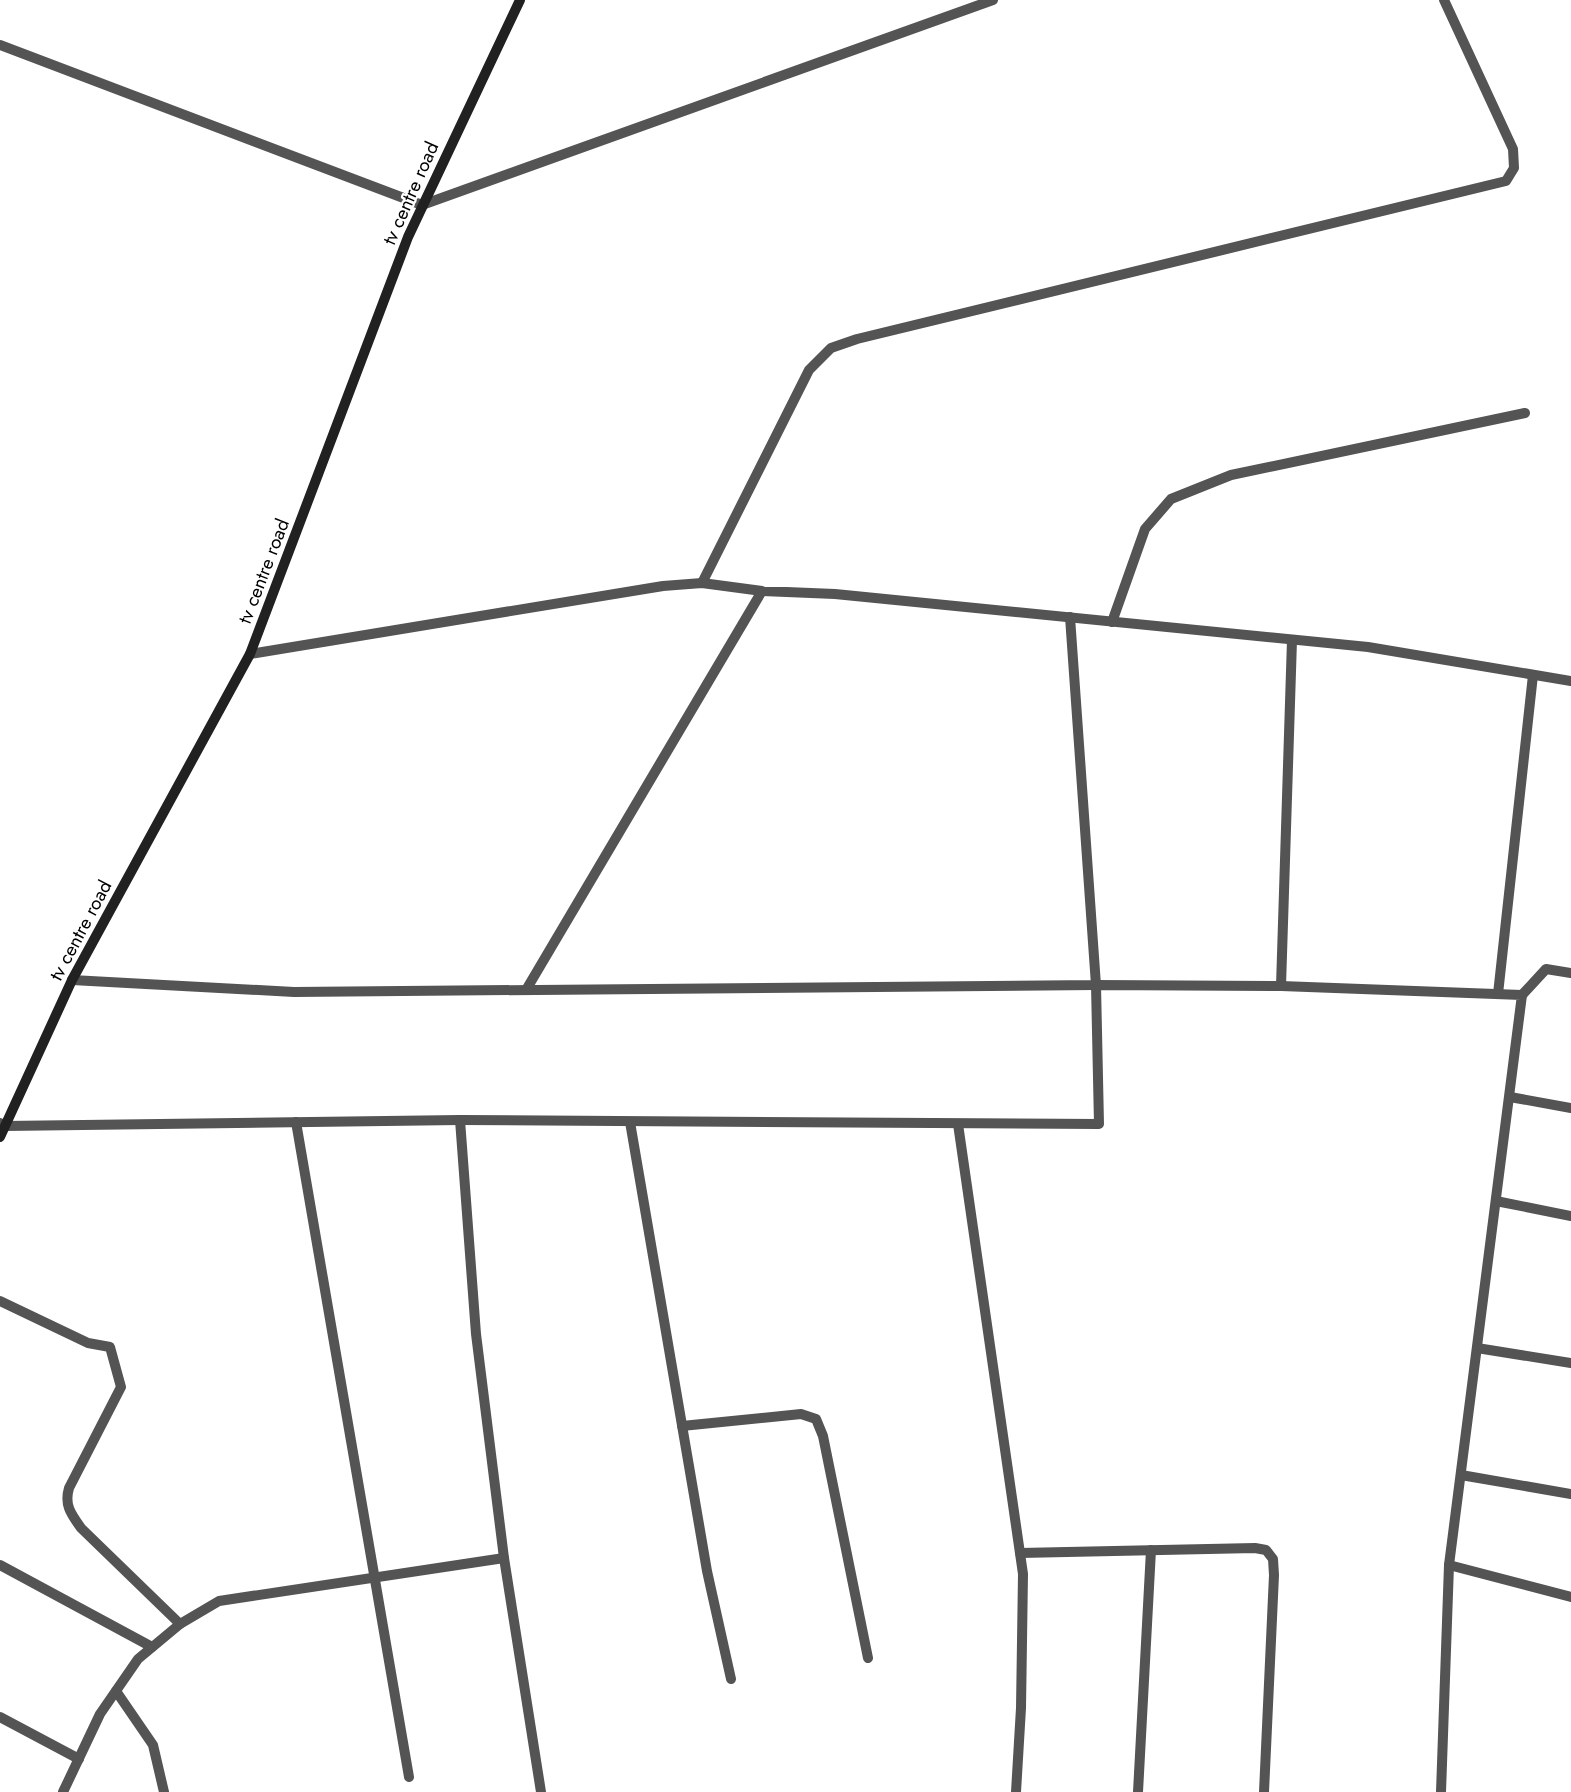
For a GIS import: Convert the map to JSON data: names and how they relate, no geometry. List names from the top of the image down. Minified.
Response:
{"streets":{"main road":["tv centre road"]}}
